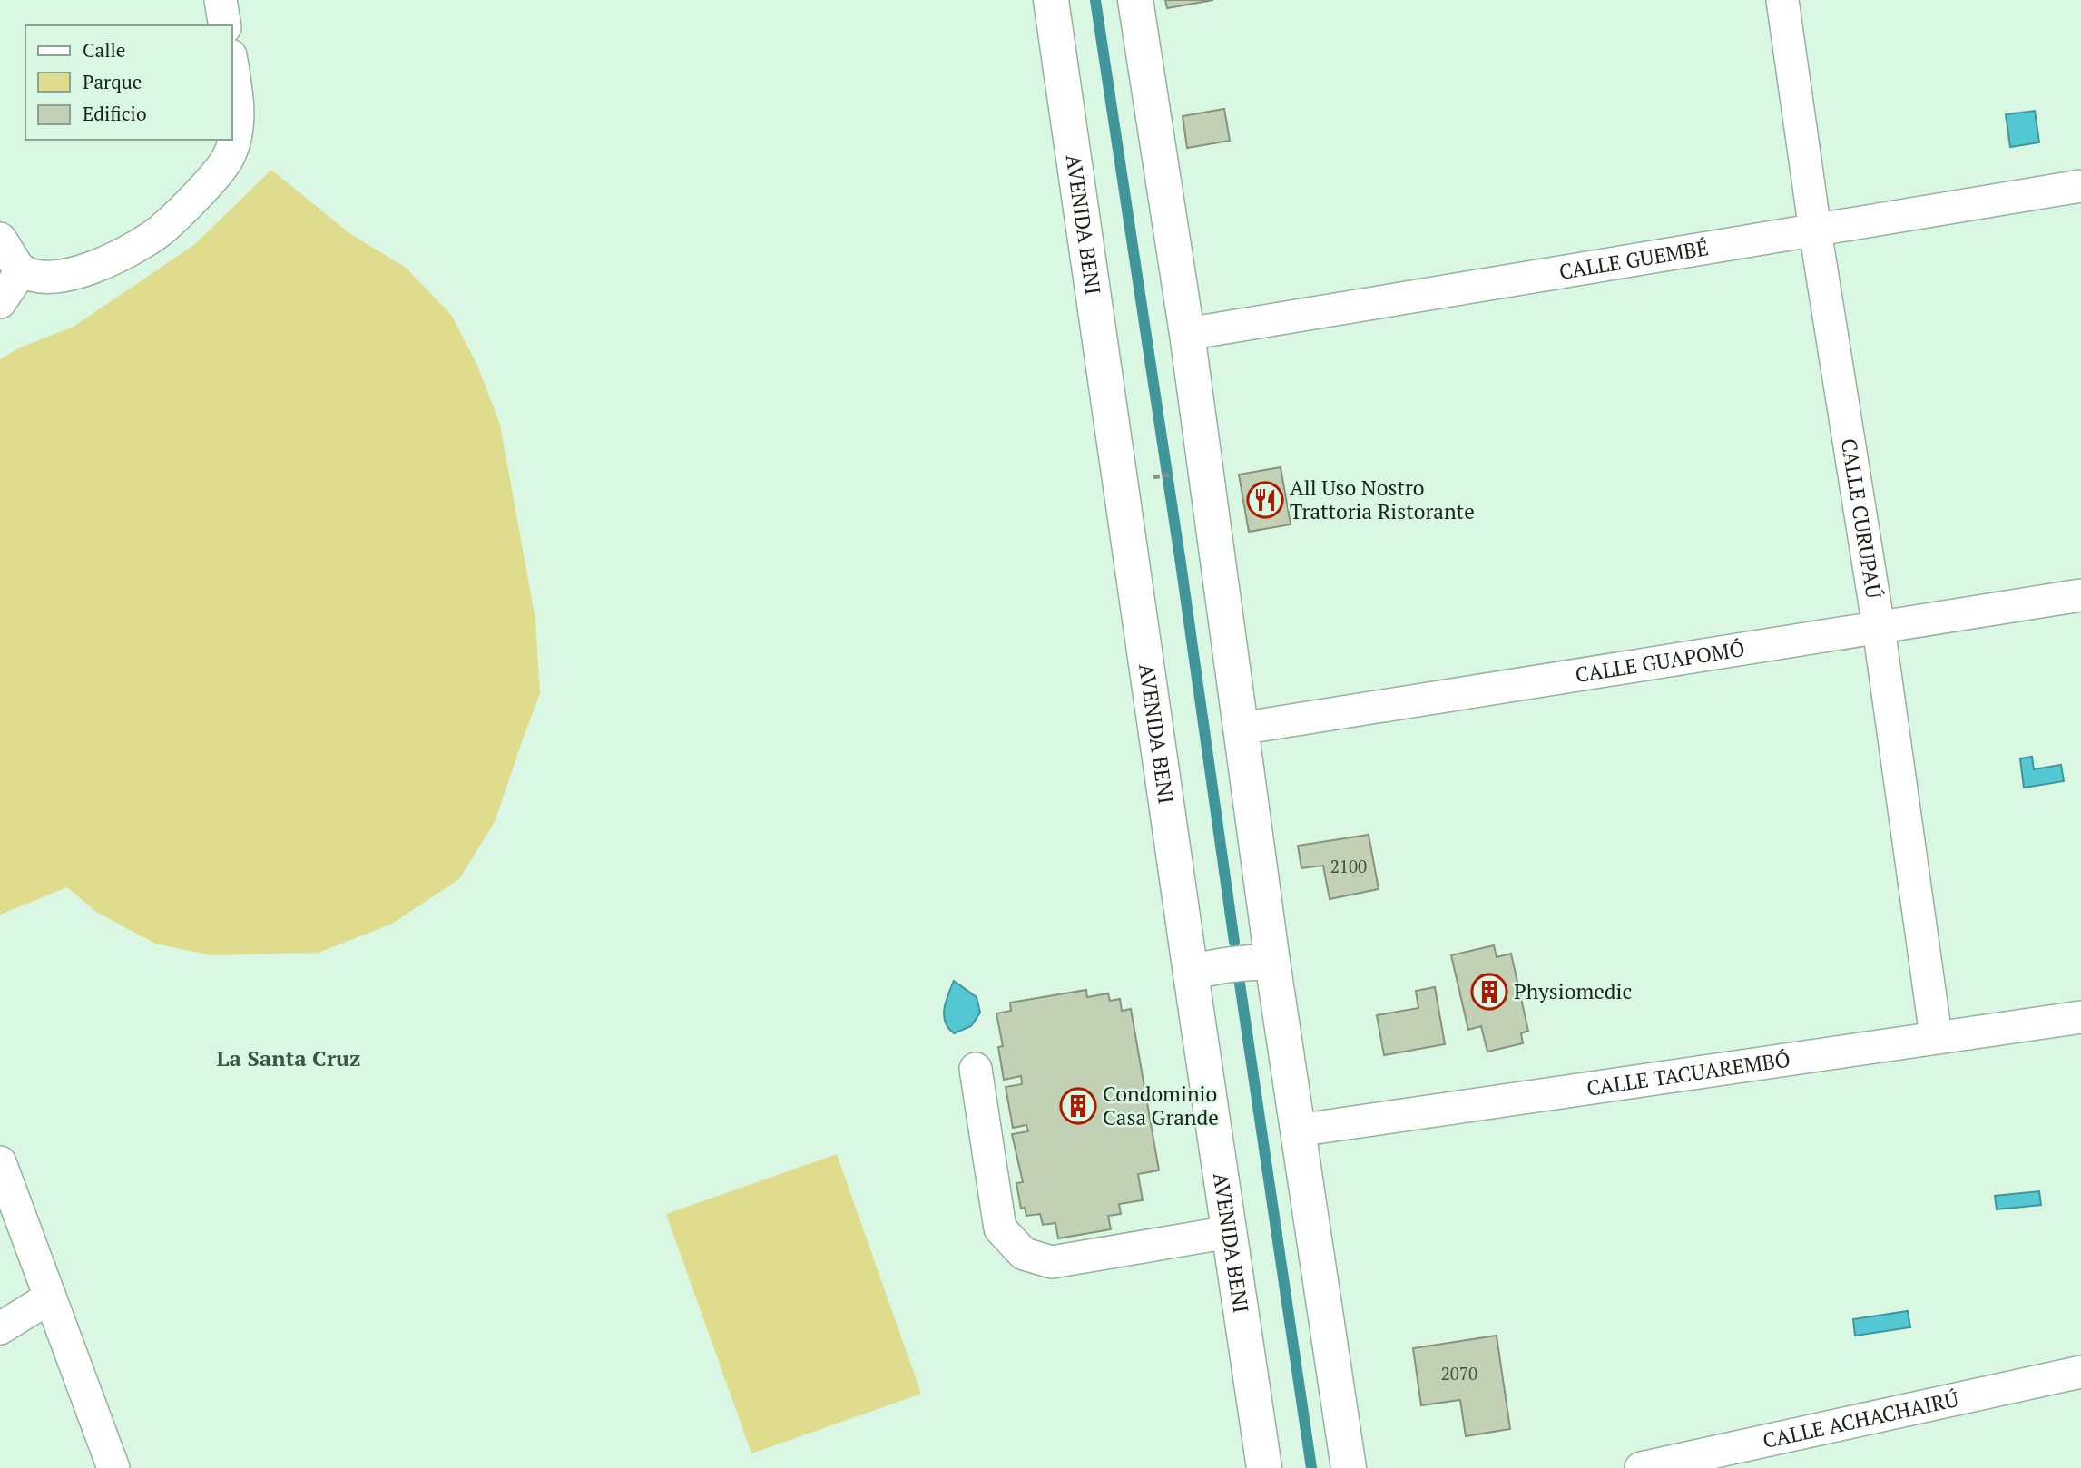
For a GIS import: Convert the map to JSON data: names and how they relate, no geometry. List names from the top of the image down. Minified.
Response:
{"streets":{"street":["AVENIDA BENI","CALLE GUEMBÉ","CALLE CURUPAÚ","CALLE GUAPOMÓ","CALLE TACUAREMBÓ","CALLE ACHACHAIRÚ"]},"crossings":[["CALLE GUEMBÉ","CALLE CURUPAÚ"],["CALLE CURUPAÚ","CALLE GUAPOMÓ"],["CALLE CURUPAÚ","CALLE TACUAREMBÓ"]],"districts":["La Santa Cruz"],"places":{"restaurant":["All Uso Nostro Trattoria Ristorante"],"building":["Physiomedic","Condominio Casa Grande"]},"house_numbers":["2100","2070"],"legend":["Calle","Parque","Edificio"]}
